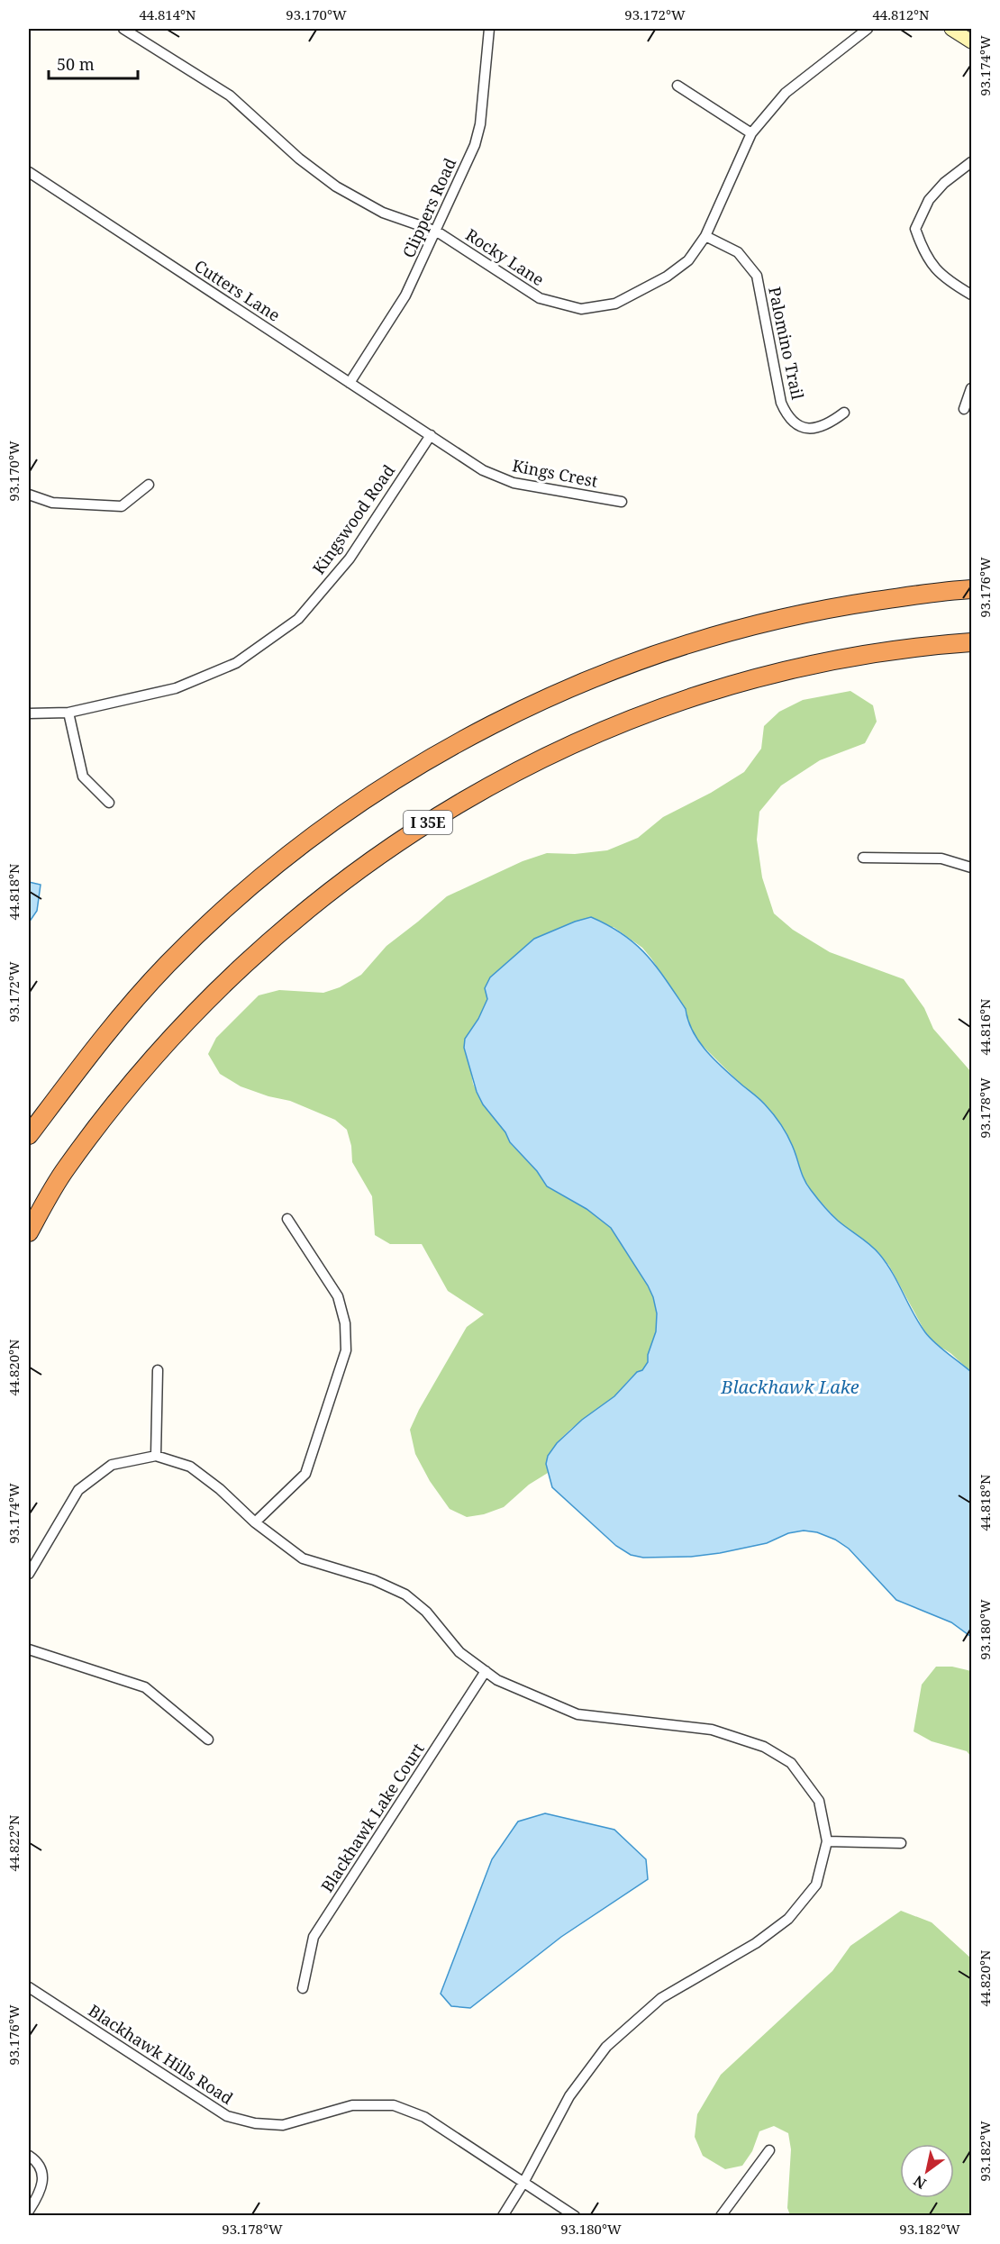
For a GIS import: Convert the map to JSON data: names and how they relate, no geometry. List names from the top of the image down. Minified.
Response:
{"streets":{"highway":["I 35E"],"street":["Clippers Road","Rocky Lane","Cutters Lane","Palomino Trail","Kings Crest","Kingswood Road","Blackhawk Lake Court","Blackhawk Hills Road"]},"crossings":[["Clippers Road","Rocky Lane"],["Clippers Road","Cutters Lane"],["Rocky Lane","Palomino Trail"],["Cutters Lane","Kings Crest"],["Cutters Lane","Kingswood Road"],["Kings Crest","Kingswood Road"]],"water":["Blackhawk Lake"],"scale_bar":"50 m","north":"bottom left","coordinates":["44.814°N","93.170°W","93.172°W","44.812°N","93.174°W","93.176°W","44.818°N","44.816°N","93.178°W","44.820°N","93.180°W","44.822°N","93.182°W"]}
